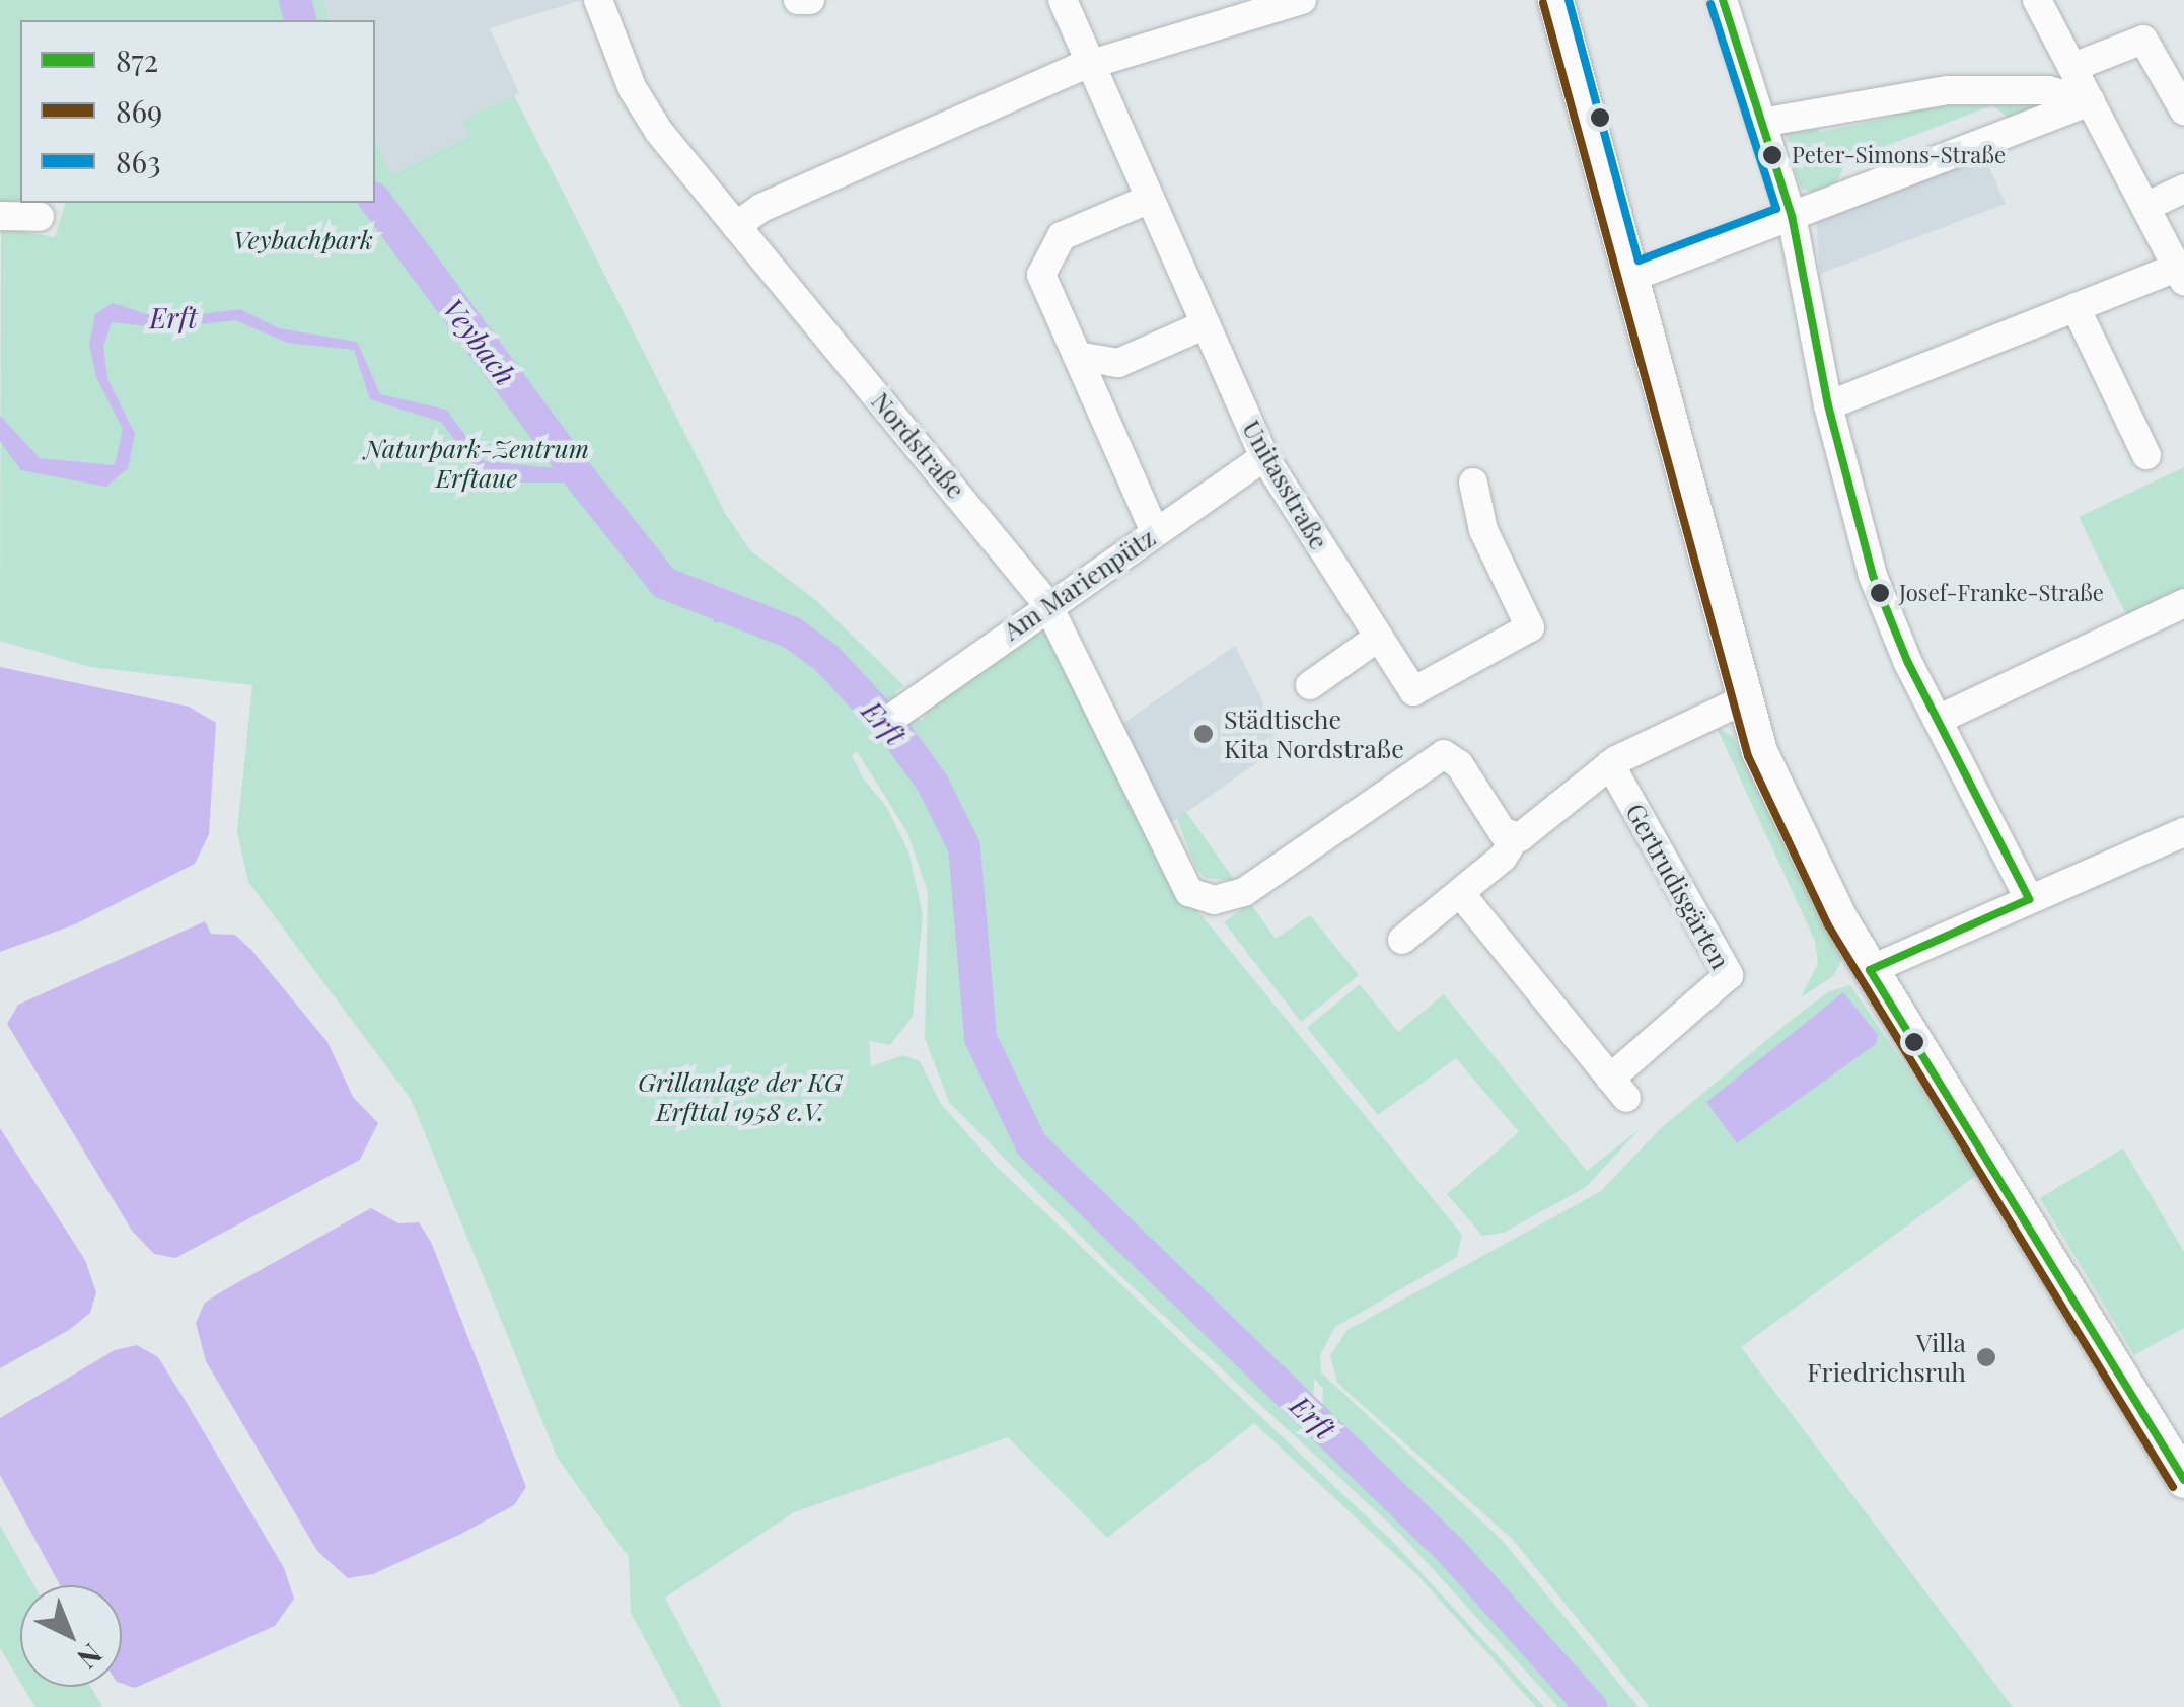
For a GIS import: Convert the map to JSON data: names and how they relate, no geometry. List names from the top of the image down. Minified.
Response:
{"streets":{"street":["Nordstraße","Unitasstraße","Am Marienpütz","Gertrudisgärten"]},"crossings":[["Nordstraße","Am Marienpütz"],["Unitasstraße","Am Marienpütz"]],"water":["Erft","Veybach"],"parks":["Veybachpark","Naturpark-Zentrum Erftaue","Grillanlage der KG Erfttal 1958 e.V."],"places":["Peter-Simons-Straße","Josef-Franke-Straße","Städtische Kita Nordstraße","Villa Friedrichsruh"],"lines":["transit line 872","transit line 863","transit line 869"],"legend":["872","869","863"],"north":"bottom right"}
